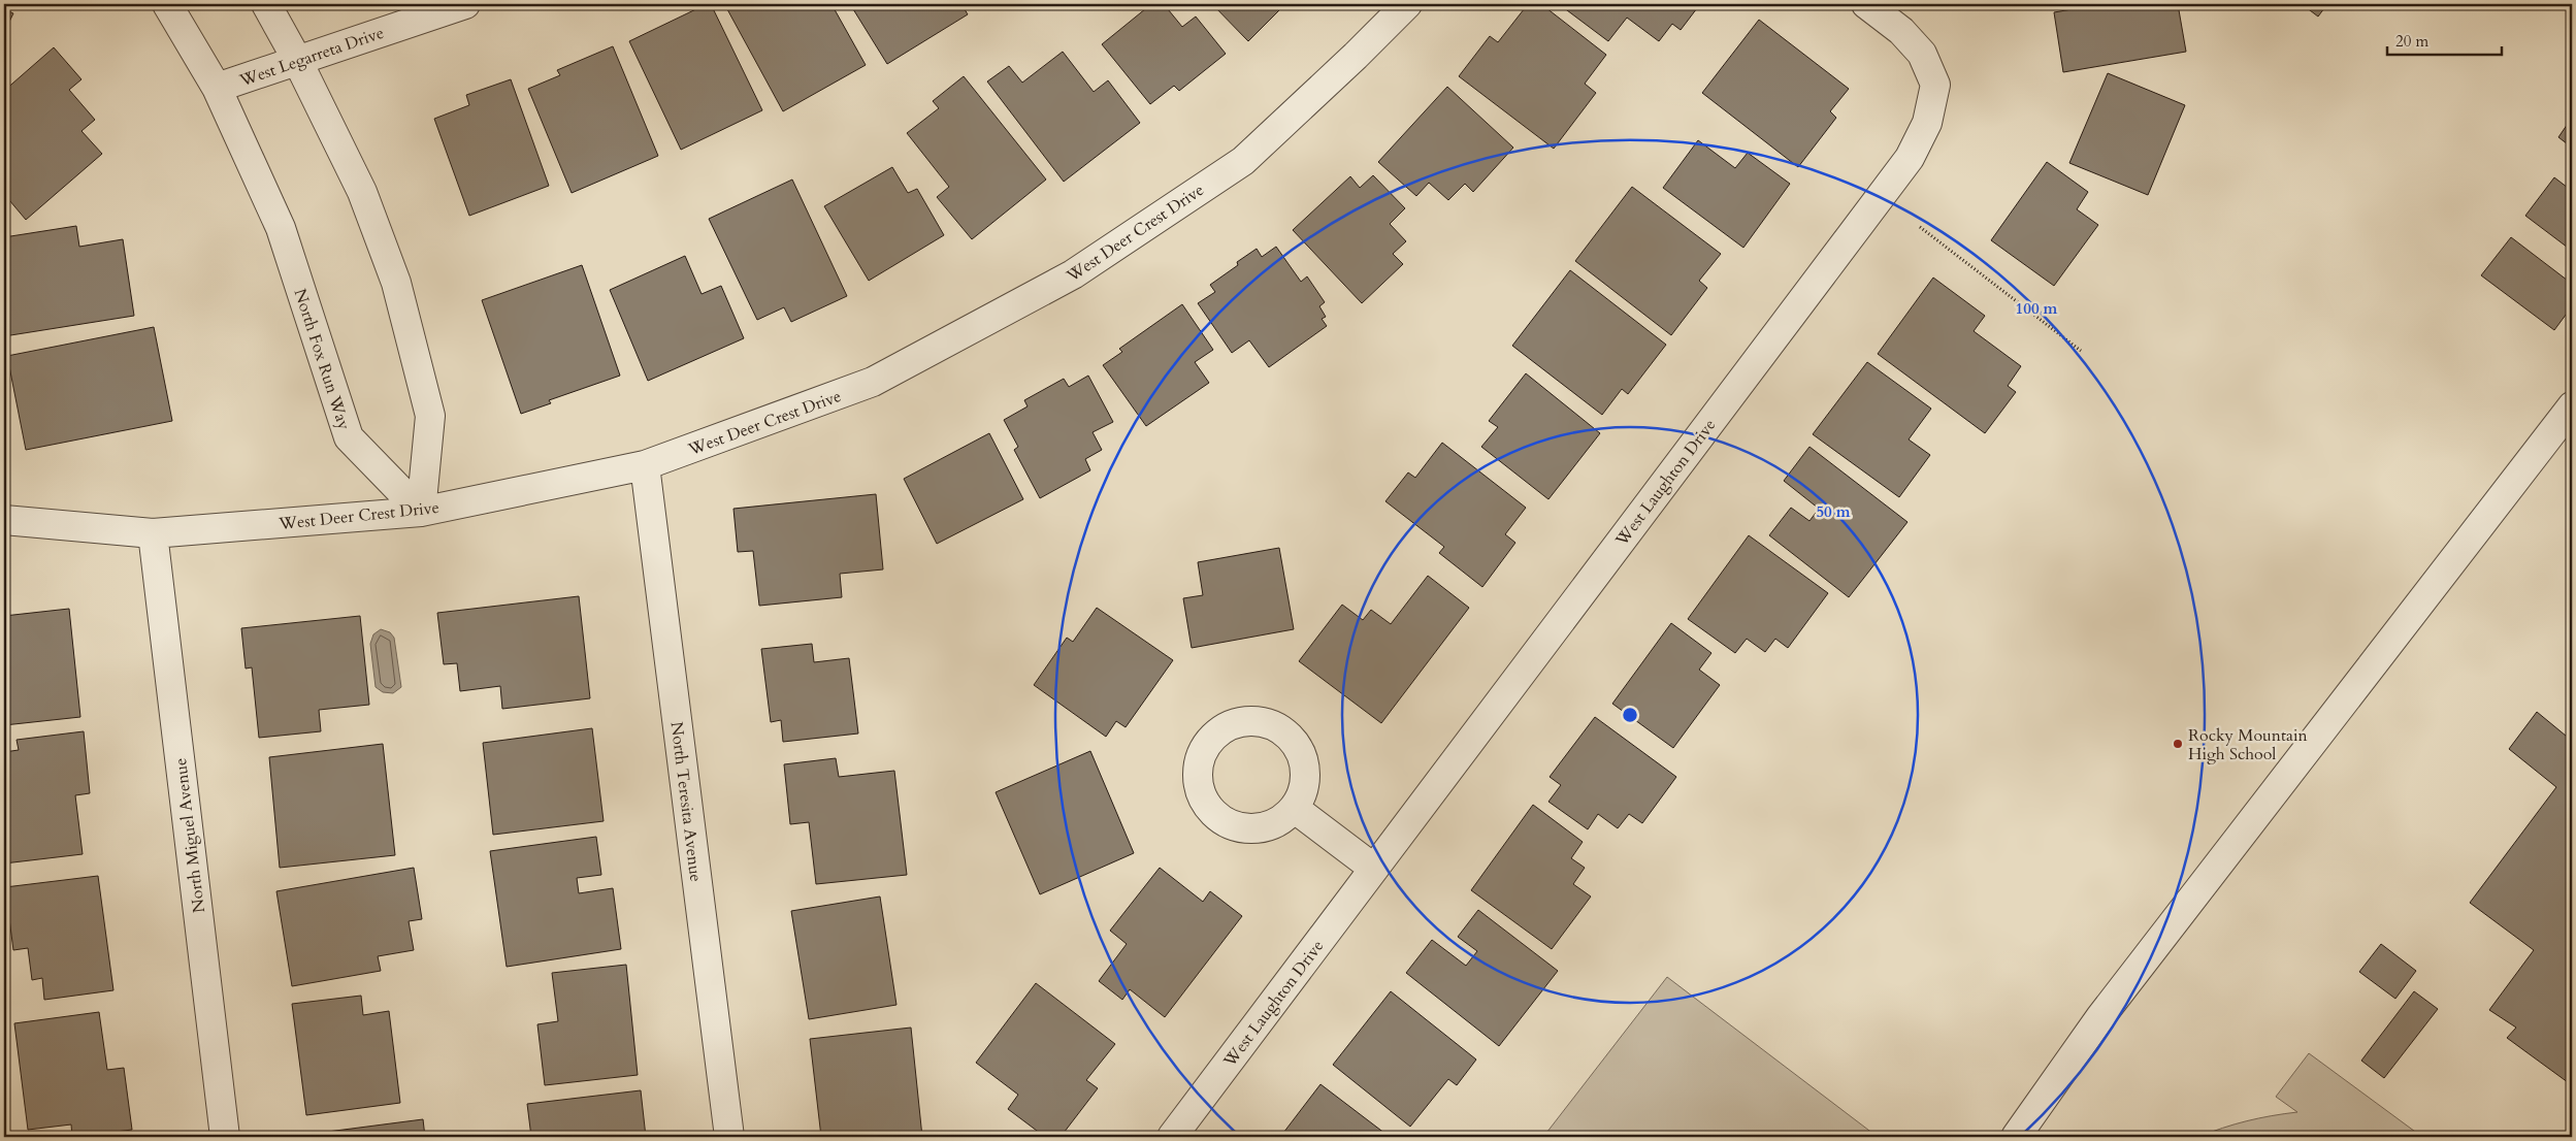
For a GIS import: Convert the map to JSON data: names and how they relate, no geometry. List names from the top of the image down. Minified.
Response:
{"streets":{"street":["West Legarreta Drive","West Deer Crest Drive","North Fox Run Way","West Laughton Drive","North Teresita Avenue","North Miguel Avenue"]},"crossings":[["West Legarreta Drive","North Fox Run Way"],["West Deer Crest Drive","North Fox Run Way"],["West Deer Crest Drive","North Teresita Avenue"],["West Deer Crest Drive","North Miguel Avenue"]],"places":["Rocky Mountain High School"],"scale_bar":"20 m","rings":["100 m","50 m"]}
